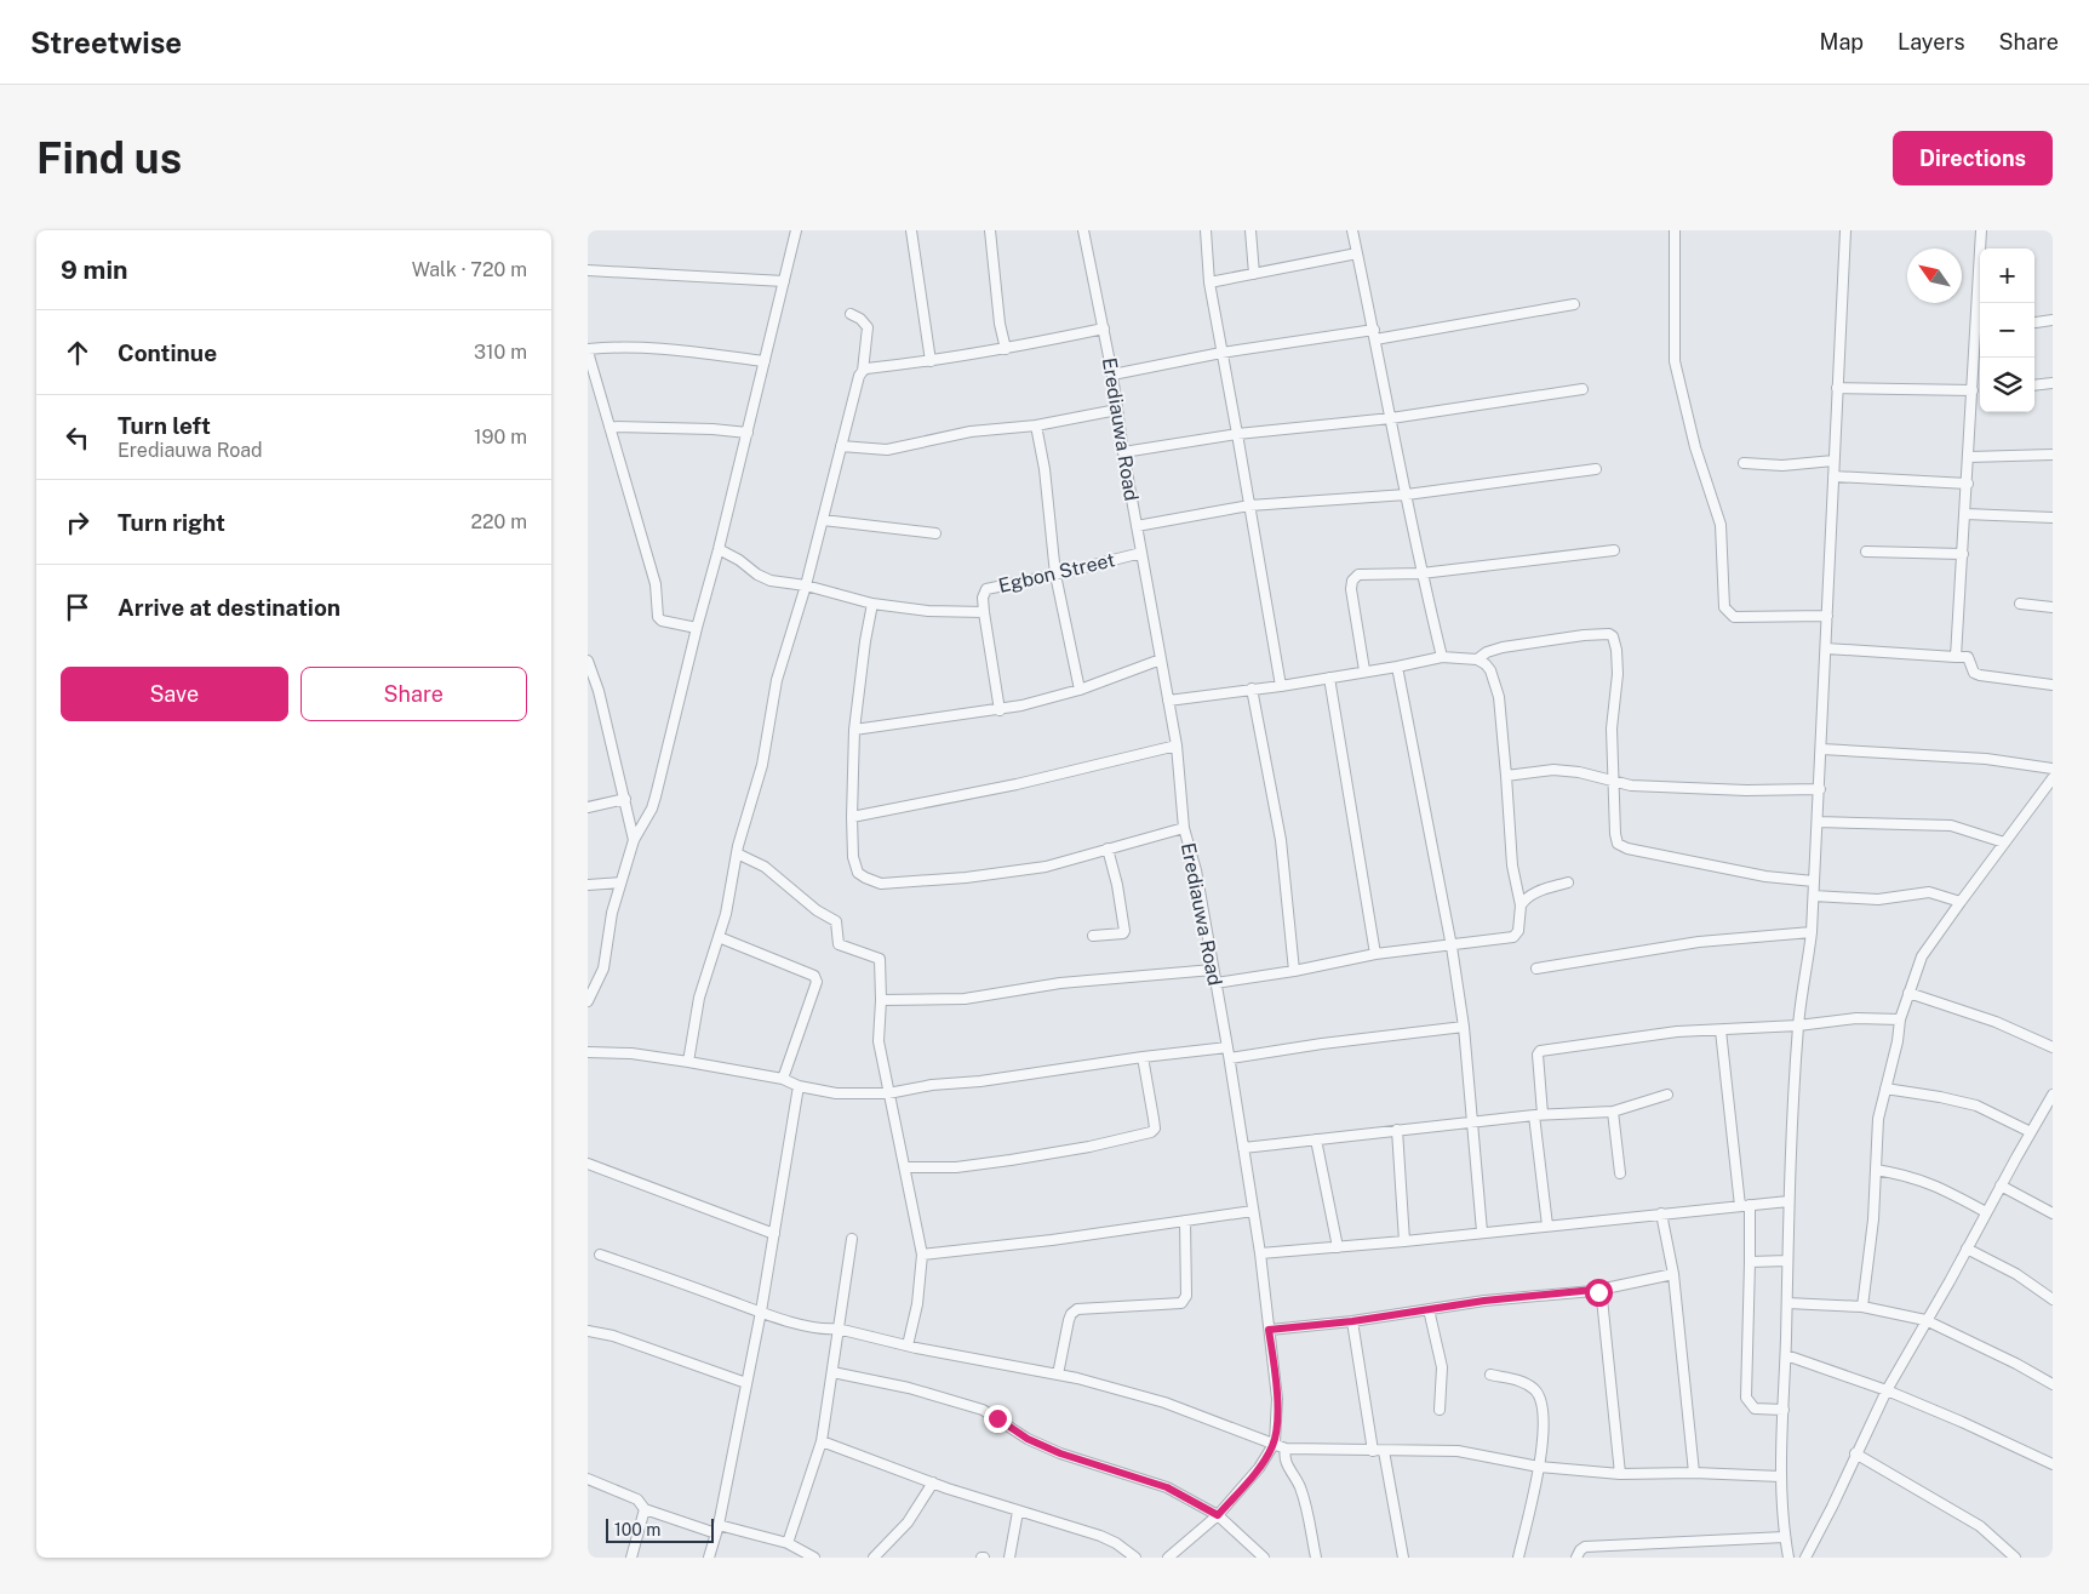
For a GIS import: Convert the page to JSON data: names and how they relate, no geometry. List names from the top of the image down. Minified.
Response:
{"streets":{"street":["Erediauwa Road","Egbon Street"]},"crossings":[["Erediauwa Road","Egbon Street"]],"scale_bar":"100 m","north":"top left","page":{"header":"Streetwise","nav":["Map","Layers","Share"],"buttons":["Directions",["Save","Share"]],"title":"Find us","heading":["9 min","Walk · 720 m"],"map_buttons":["+","−"],"list":[["Continue","310 m"],["Turn left","Erediauwa Road","190 m"],["Turn right","220 m"],"Arrive at destination"],"scale":"100 m"}}
